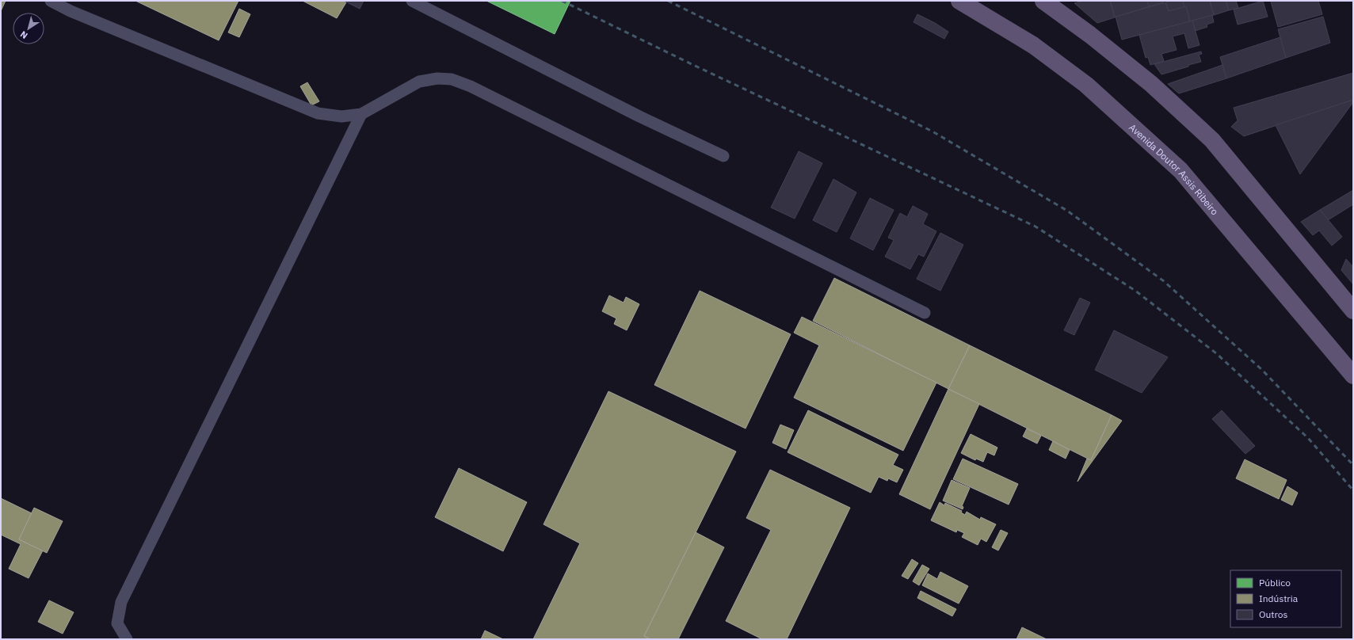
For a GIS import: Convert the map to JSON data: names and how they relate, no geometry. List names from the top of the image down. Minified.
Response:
{"streets":{"main road":["Avenida Doutor Assis Ribeiro"]},"legend":["Público","Indústria","Outros"],"north":"bottom left"}
